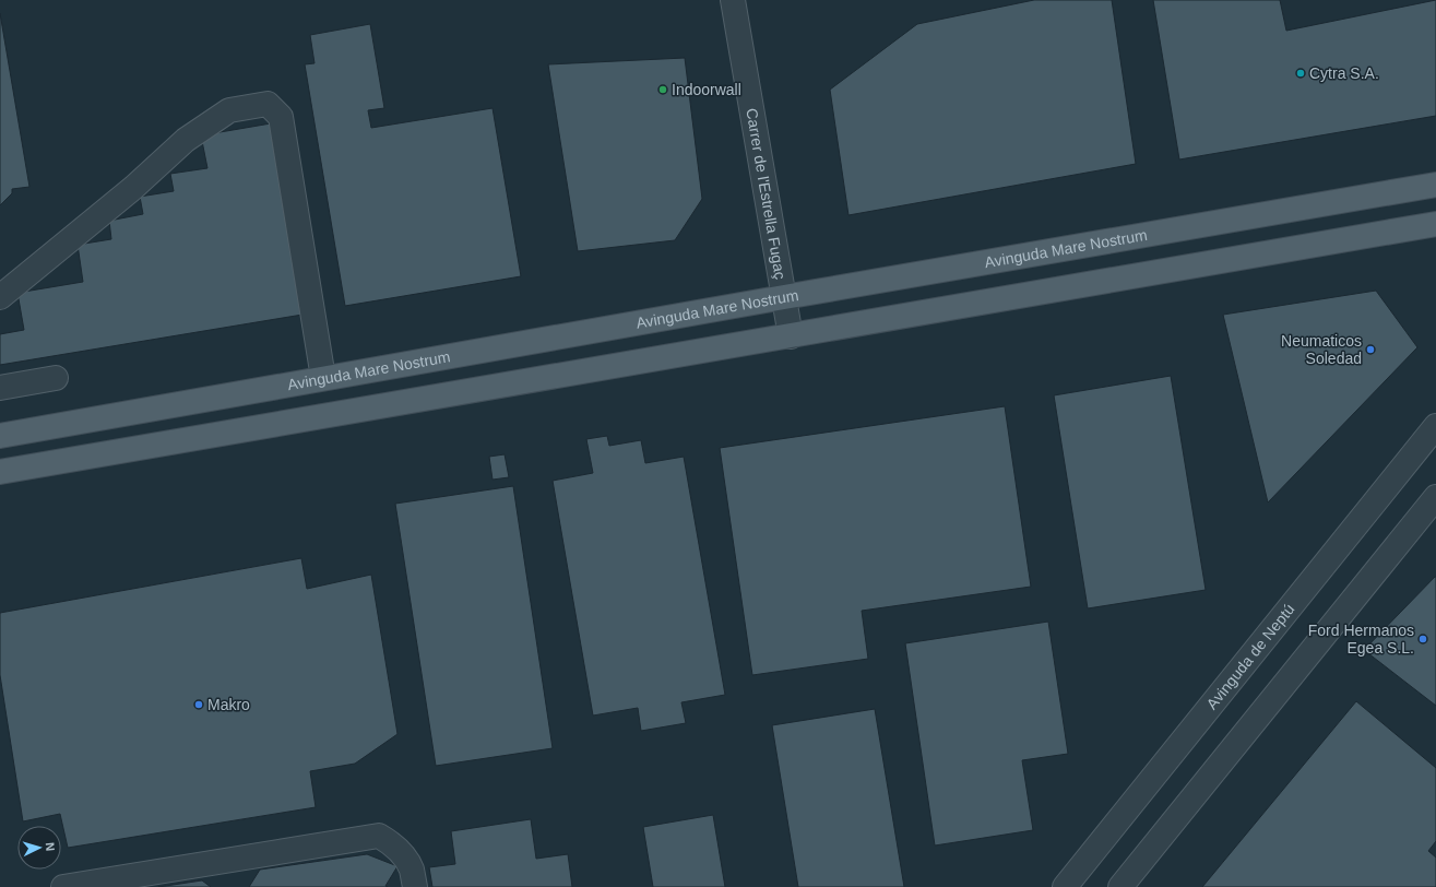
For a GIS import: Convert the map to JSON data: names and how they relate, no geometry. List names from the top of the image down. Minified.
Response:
{"streets":{"main road":["Avinguda Mare Nostrum"],"street":["Carrer de l'Estrella Fugaç","Avinguda de Neptú"]},"crossings":[["Carrer de l'Estrella Fugaç","Avinguda Mare Nostrum"]],"places":["Cytra S.A.","Indoorwall","Neumaticos Soledad","Ford Hermanos Egea S.L.","Makro"],"north":"right"}
